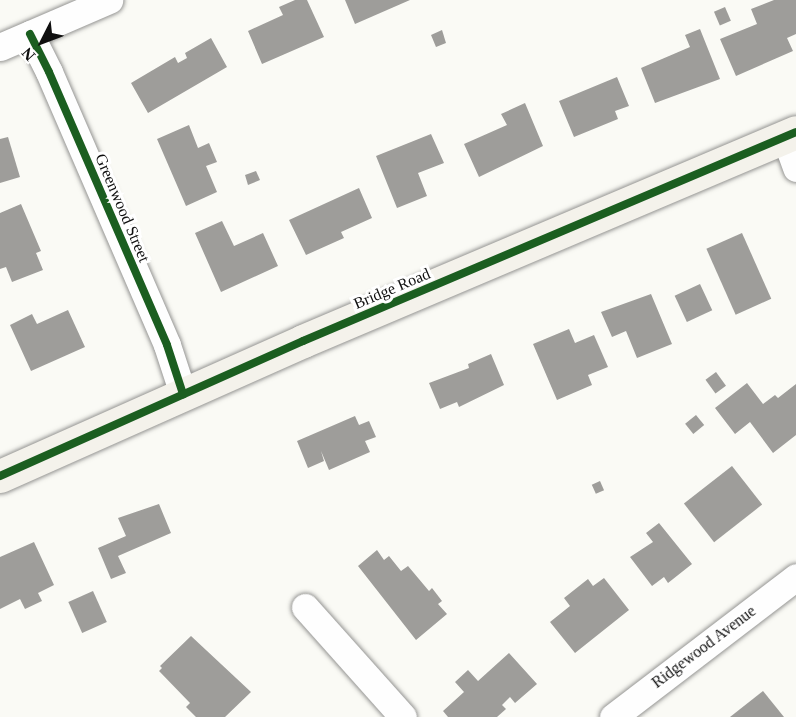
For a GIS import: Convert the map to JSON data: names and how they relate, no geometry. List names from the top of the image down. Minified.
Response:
{"streets":{"street":["Greenwood Street","Bridge Road","Ridgewood Avenue"]},"crossings":[["Greenwood Street","Bridge Road"]],"north":"bottom left"}
